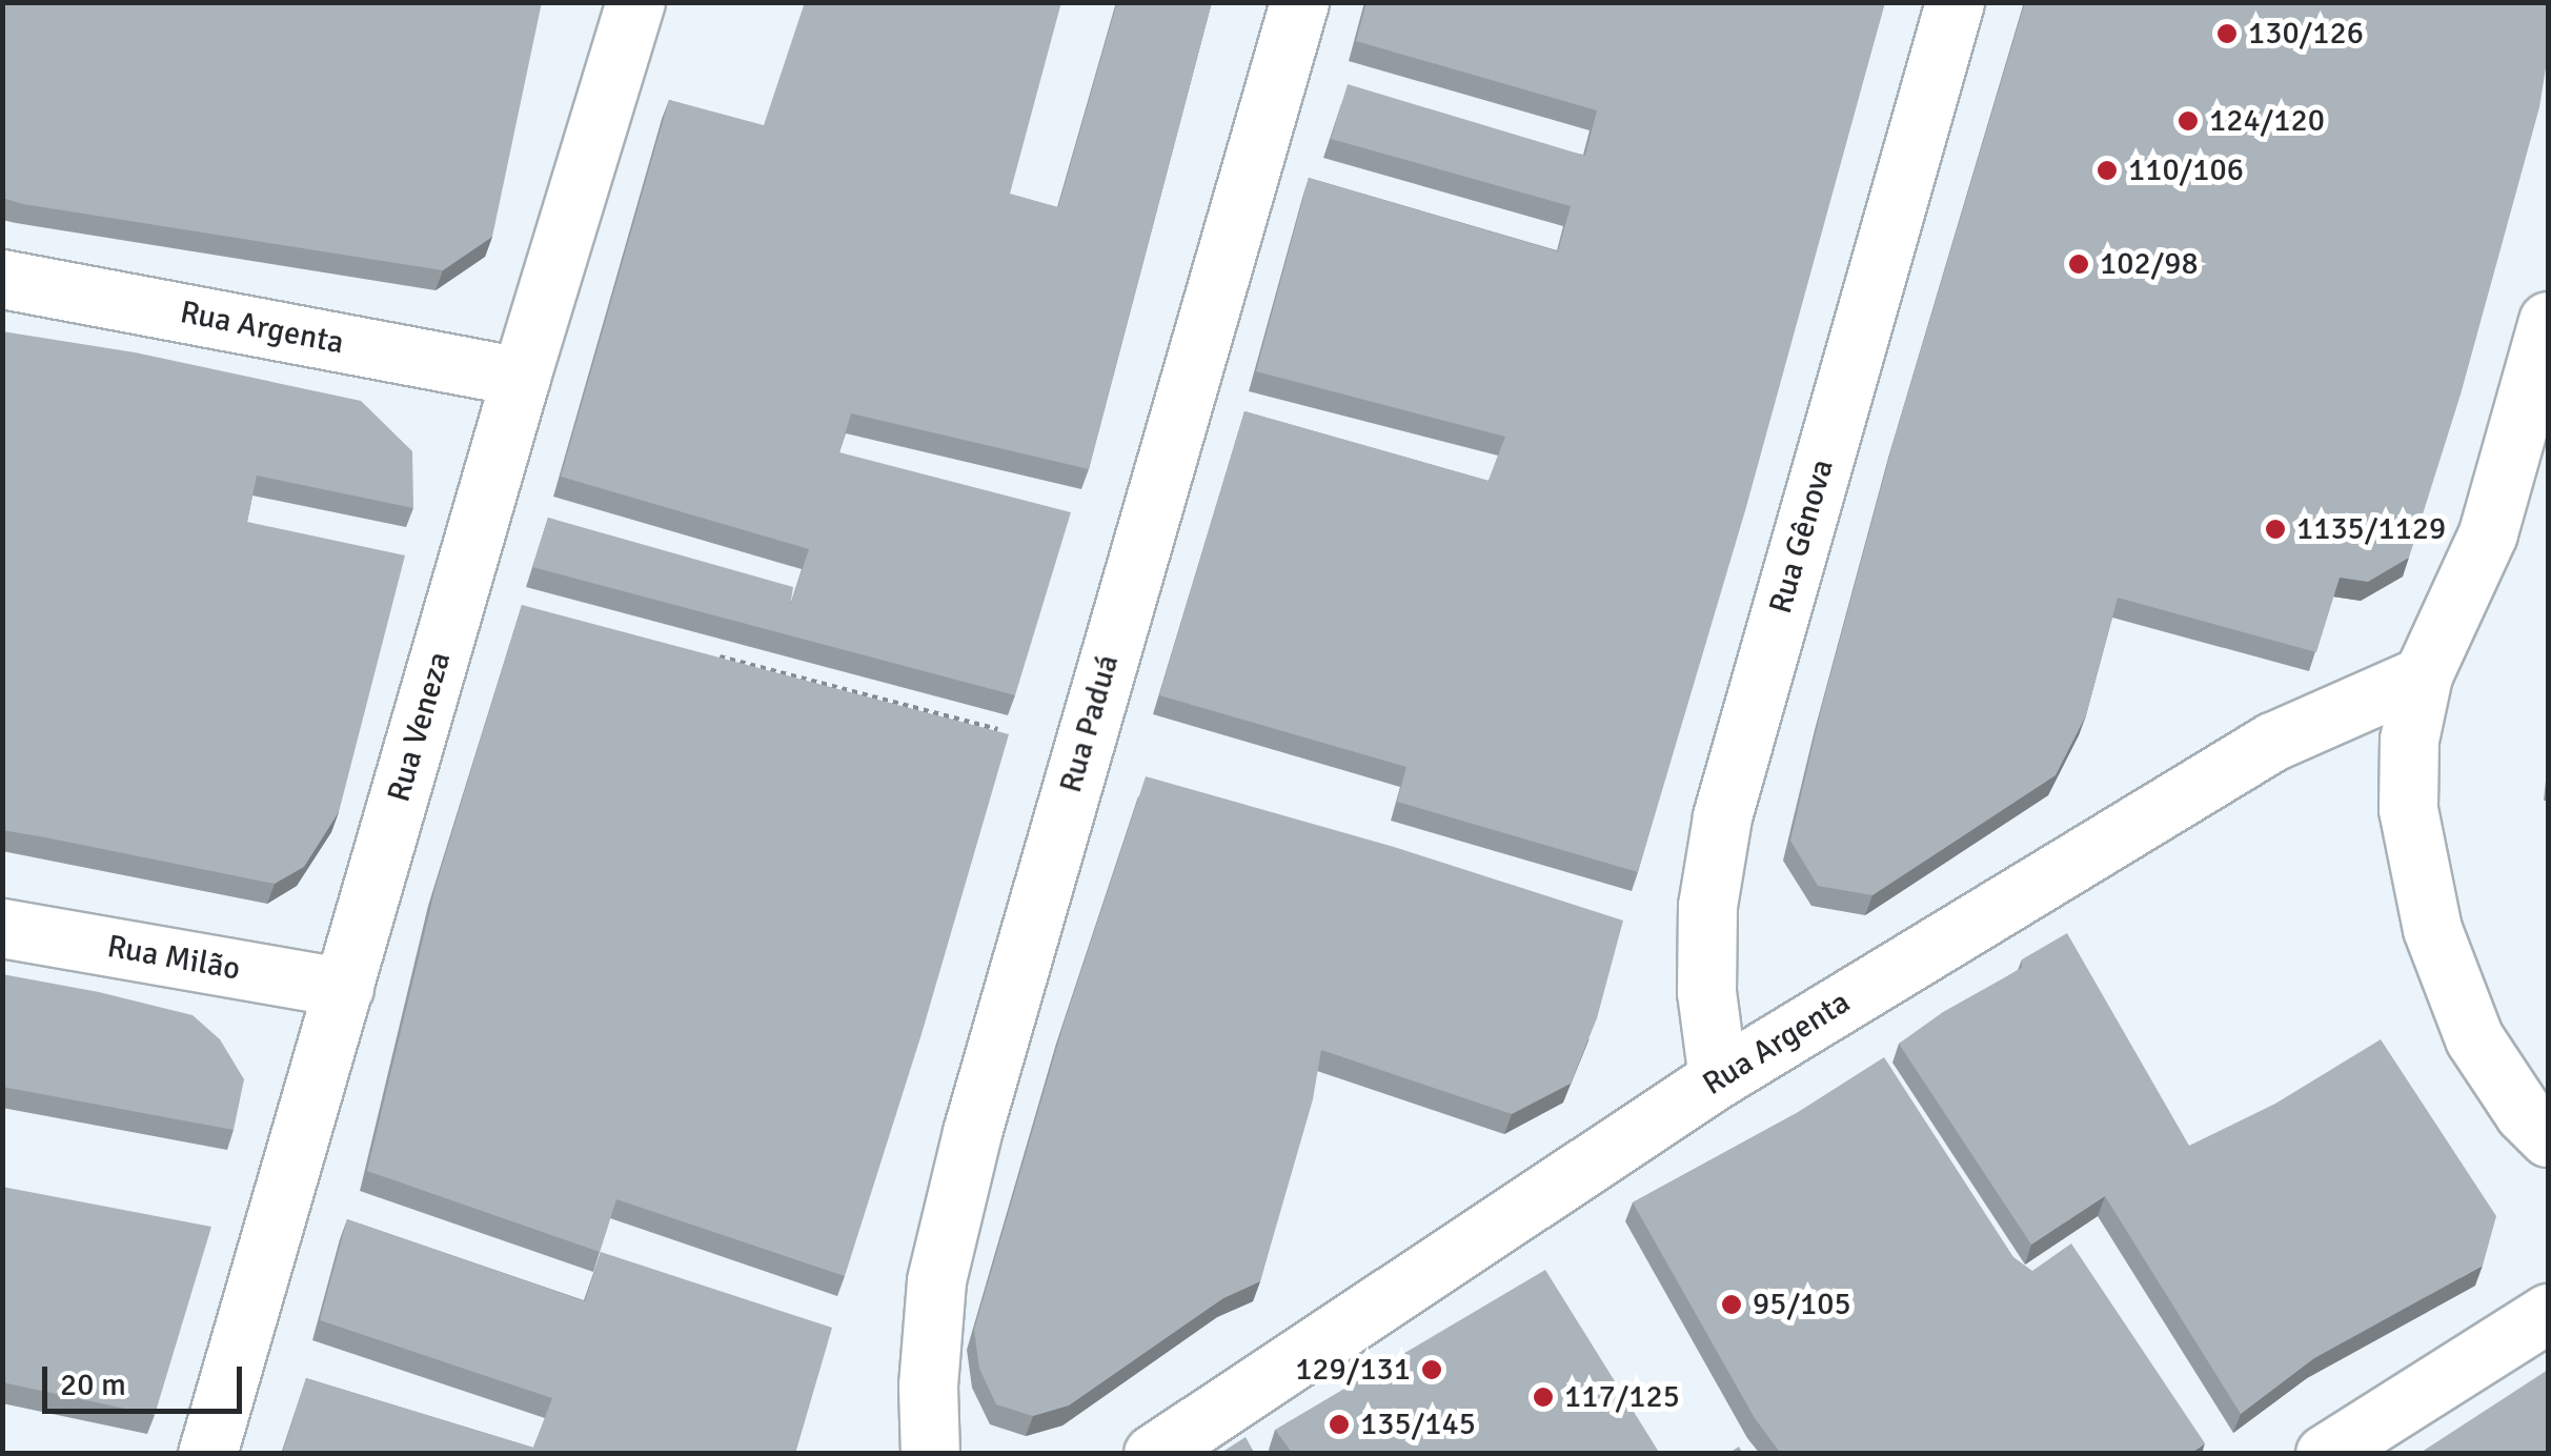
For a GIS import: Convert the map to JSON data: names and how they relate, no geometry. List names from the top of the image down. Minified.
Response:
{"streets":{"street":["Rua Argenta","Rua Gênova","Rua Paduá","Rua Veneza","Rua Milão"]},"crossings":[["Rua Argenta","Rua Gênova"],["Rua Argenta","Rua Veneza"],["Rua Veneza","Rua Milão"]],"places":["130/126","124/120","110/106","102/98","1135/1129","95/105","129/131","117/125","135/145"],"scale_bar":"20 m"}
